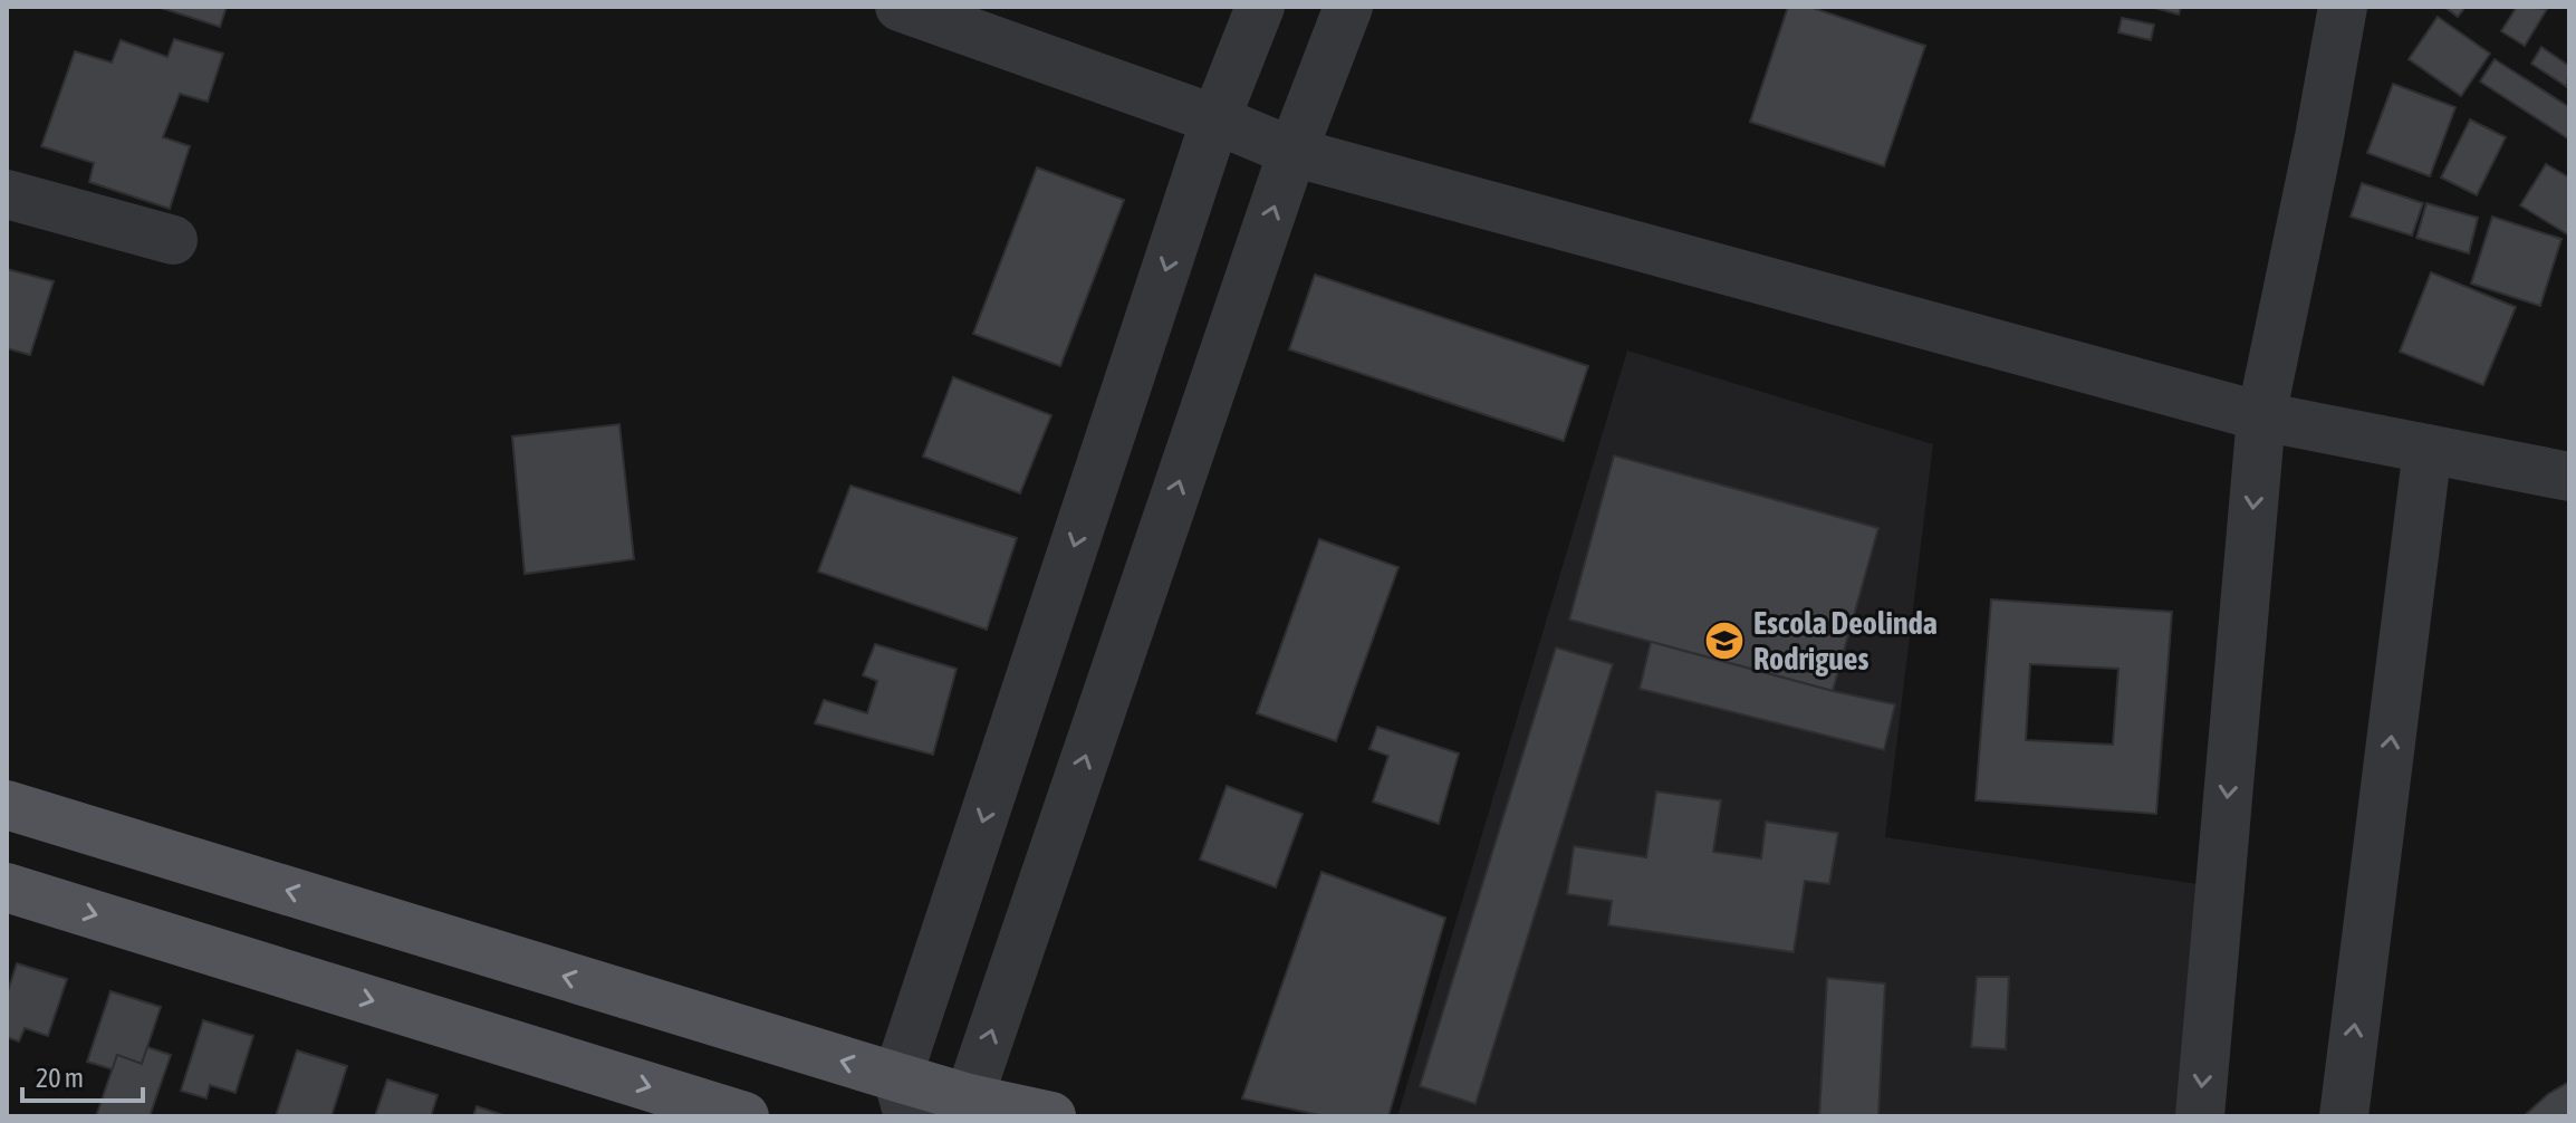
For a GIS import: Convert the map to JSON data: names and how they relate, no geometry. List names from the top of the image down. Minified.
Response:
{"places":{"school or university":["Escola Deolinda Rodrigues"]},"scale_bar":"20 m"}
